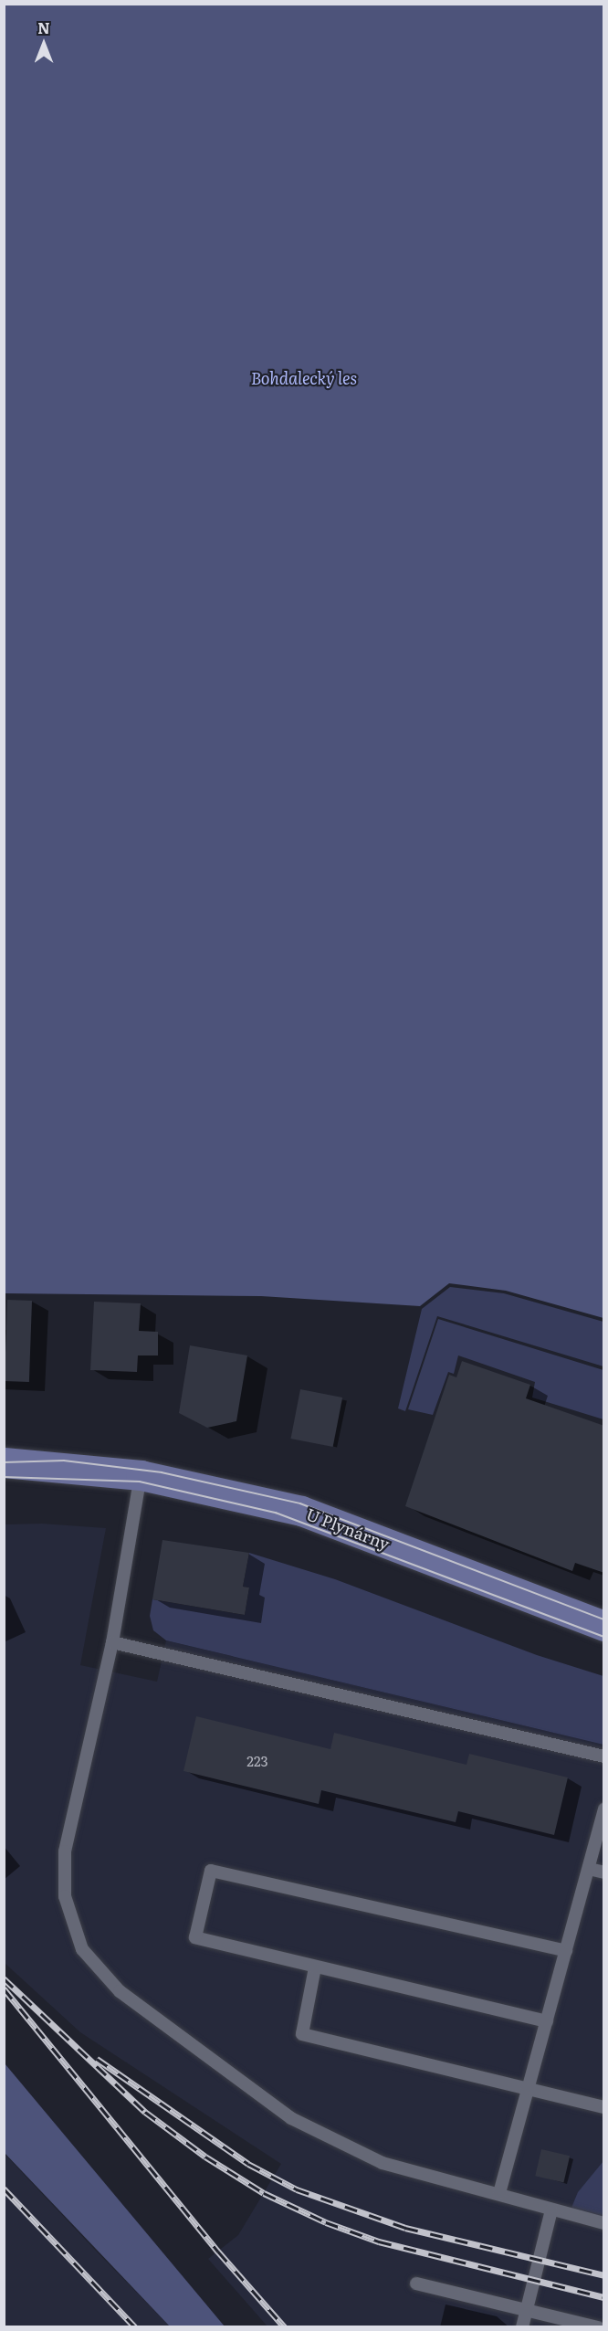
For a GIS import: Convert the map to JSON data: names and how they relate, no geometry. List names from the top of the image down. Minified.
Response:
{"streets":{"street":["U Plynárny"]},"parks":["Bohdalecký les"],"house_numbers":["223"],"north":"top"}
